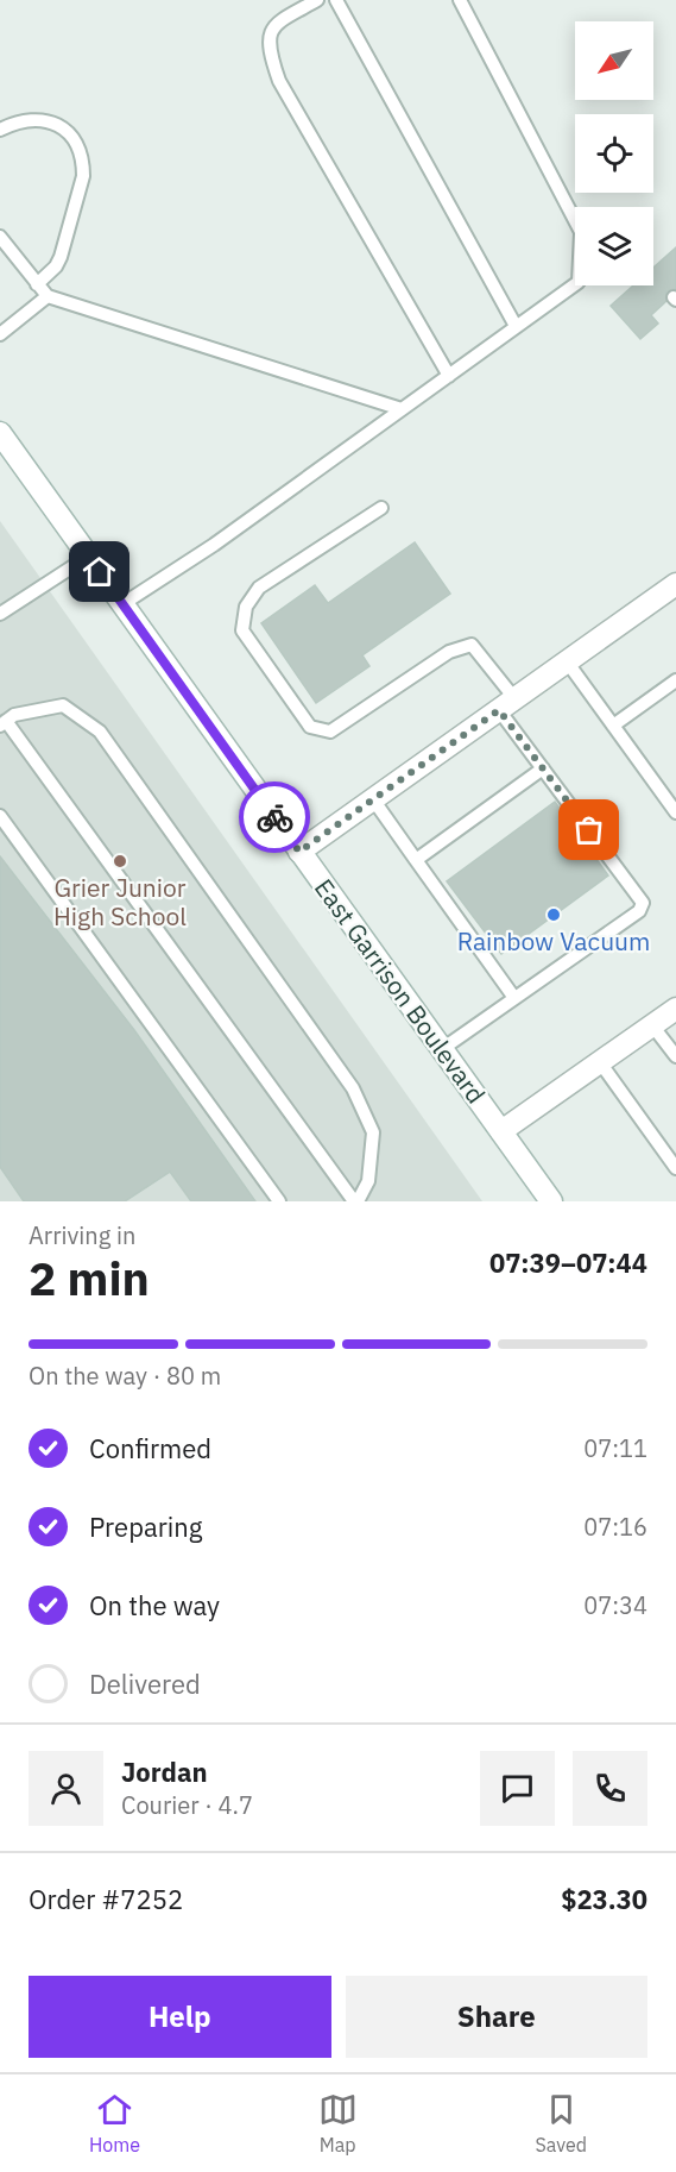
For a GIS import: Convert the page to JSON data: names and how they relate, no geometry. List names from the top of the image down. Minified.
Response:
{"streets":{"main road":["East Garrison Boulevard"]},"places":["Grier Junior High School","Rainbow Vacuum"],"north":"bottom left","page":{"heading":["2 min","Arriving in","07:39–07:44"],"panel":["Jordan","Courier · 4.7","Order #7252","$23.30"],"bar":"On the way · 80 m","list":[["Confirmed","07:11"],["Preparing","07:16"],["On the way","07:34"],"Delivered"],"buttons":["Help","Share"],"tabs":["Home","Map","Saved"]}}
